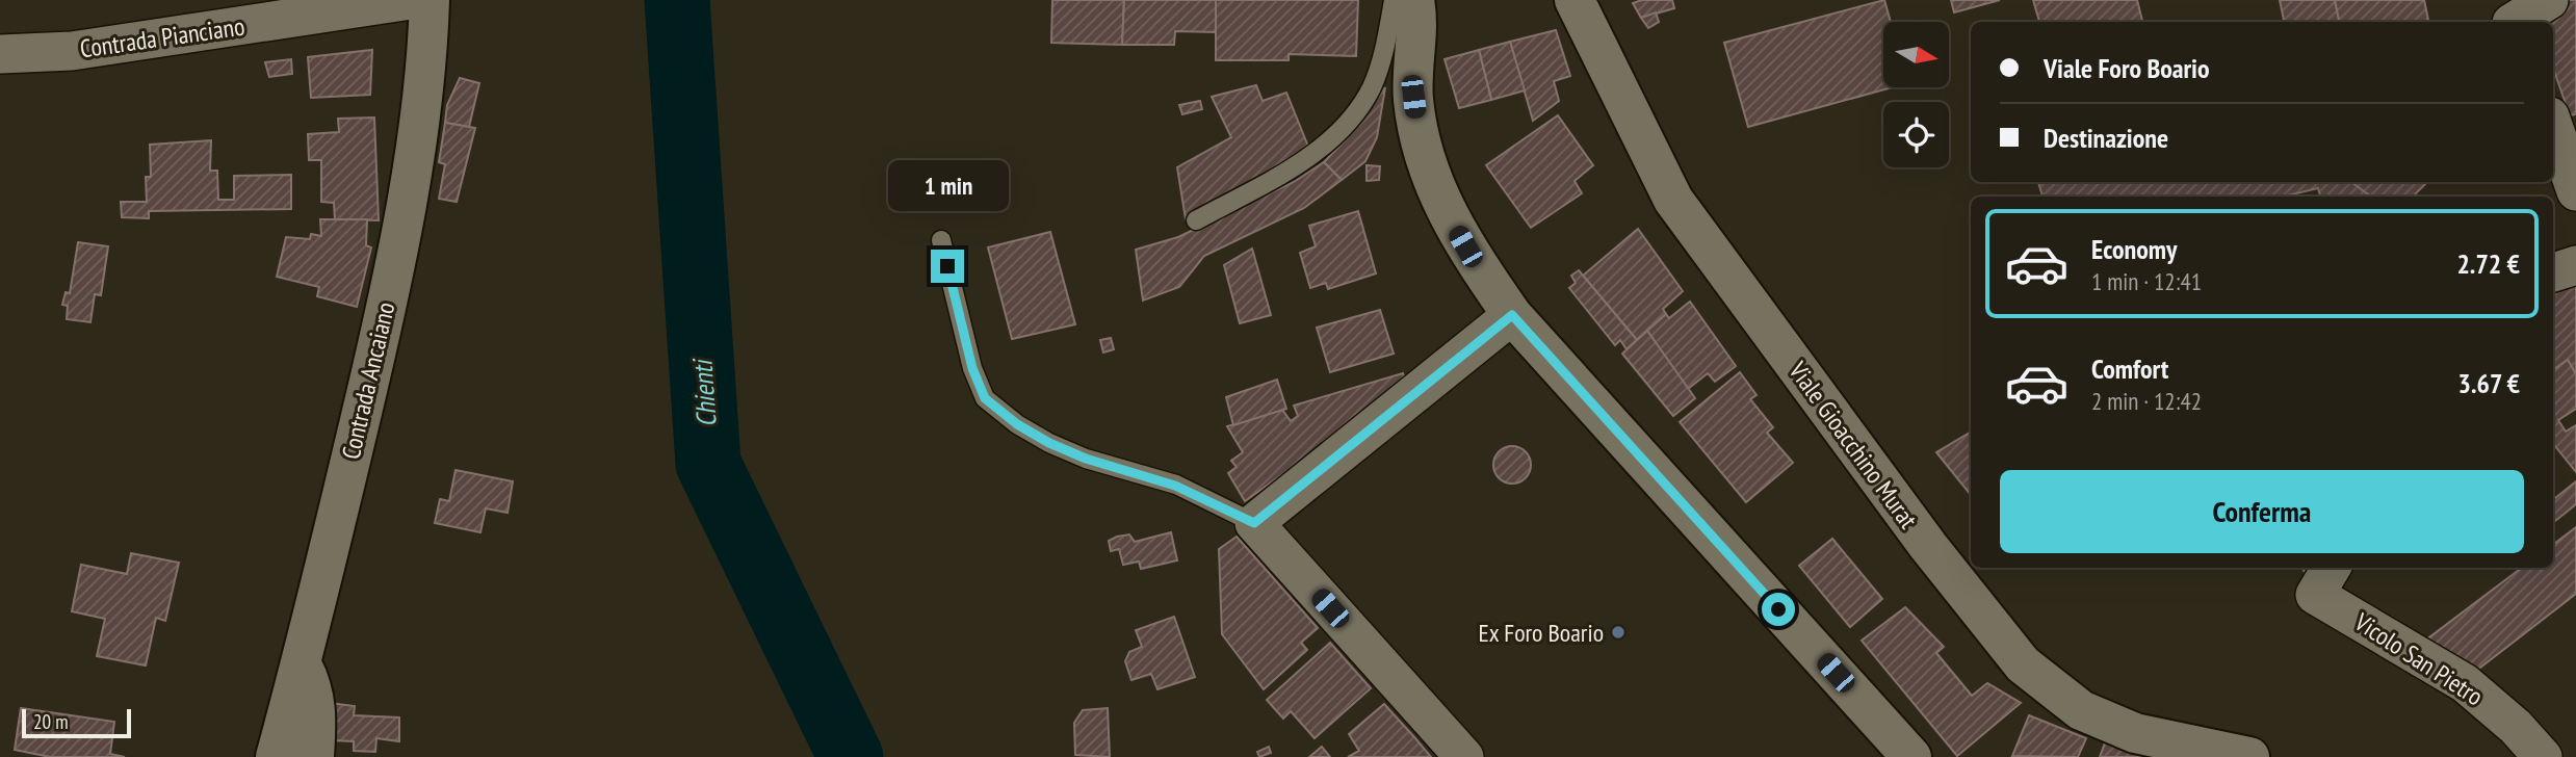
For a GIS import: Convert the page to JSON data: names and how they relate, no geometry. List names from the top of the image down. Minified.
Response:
{"streets":{"street":["Contrada Pianciano","Contrada Ancaiano","Viale Gioacchino Murat","Vicolo San Pietro"]},"water":["Chienti"],"places":["Ex Foro Boario"],"scale_bar":"20 m","north":"right","page":{"banner":["Viale Foro Boario","Destinazione"],"bubble":"1 min","list":[{"name":"Economy","note":"1 min · 12:41","value":"2.72 €"},{"name":"Comfort","note":"2 min · 12:42","value":"3.67 €"}],"buttons":"Conferma","scale":"20 m"}}
